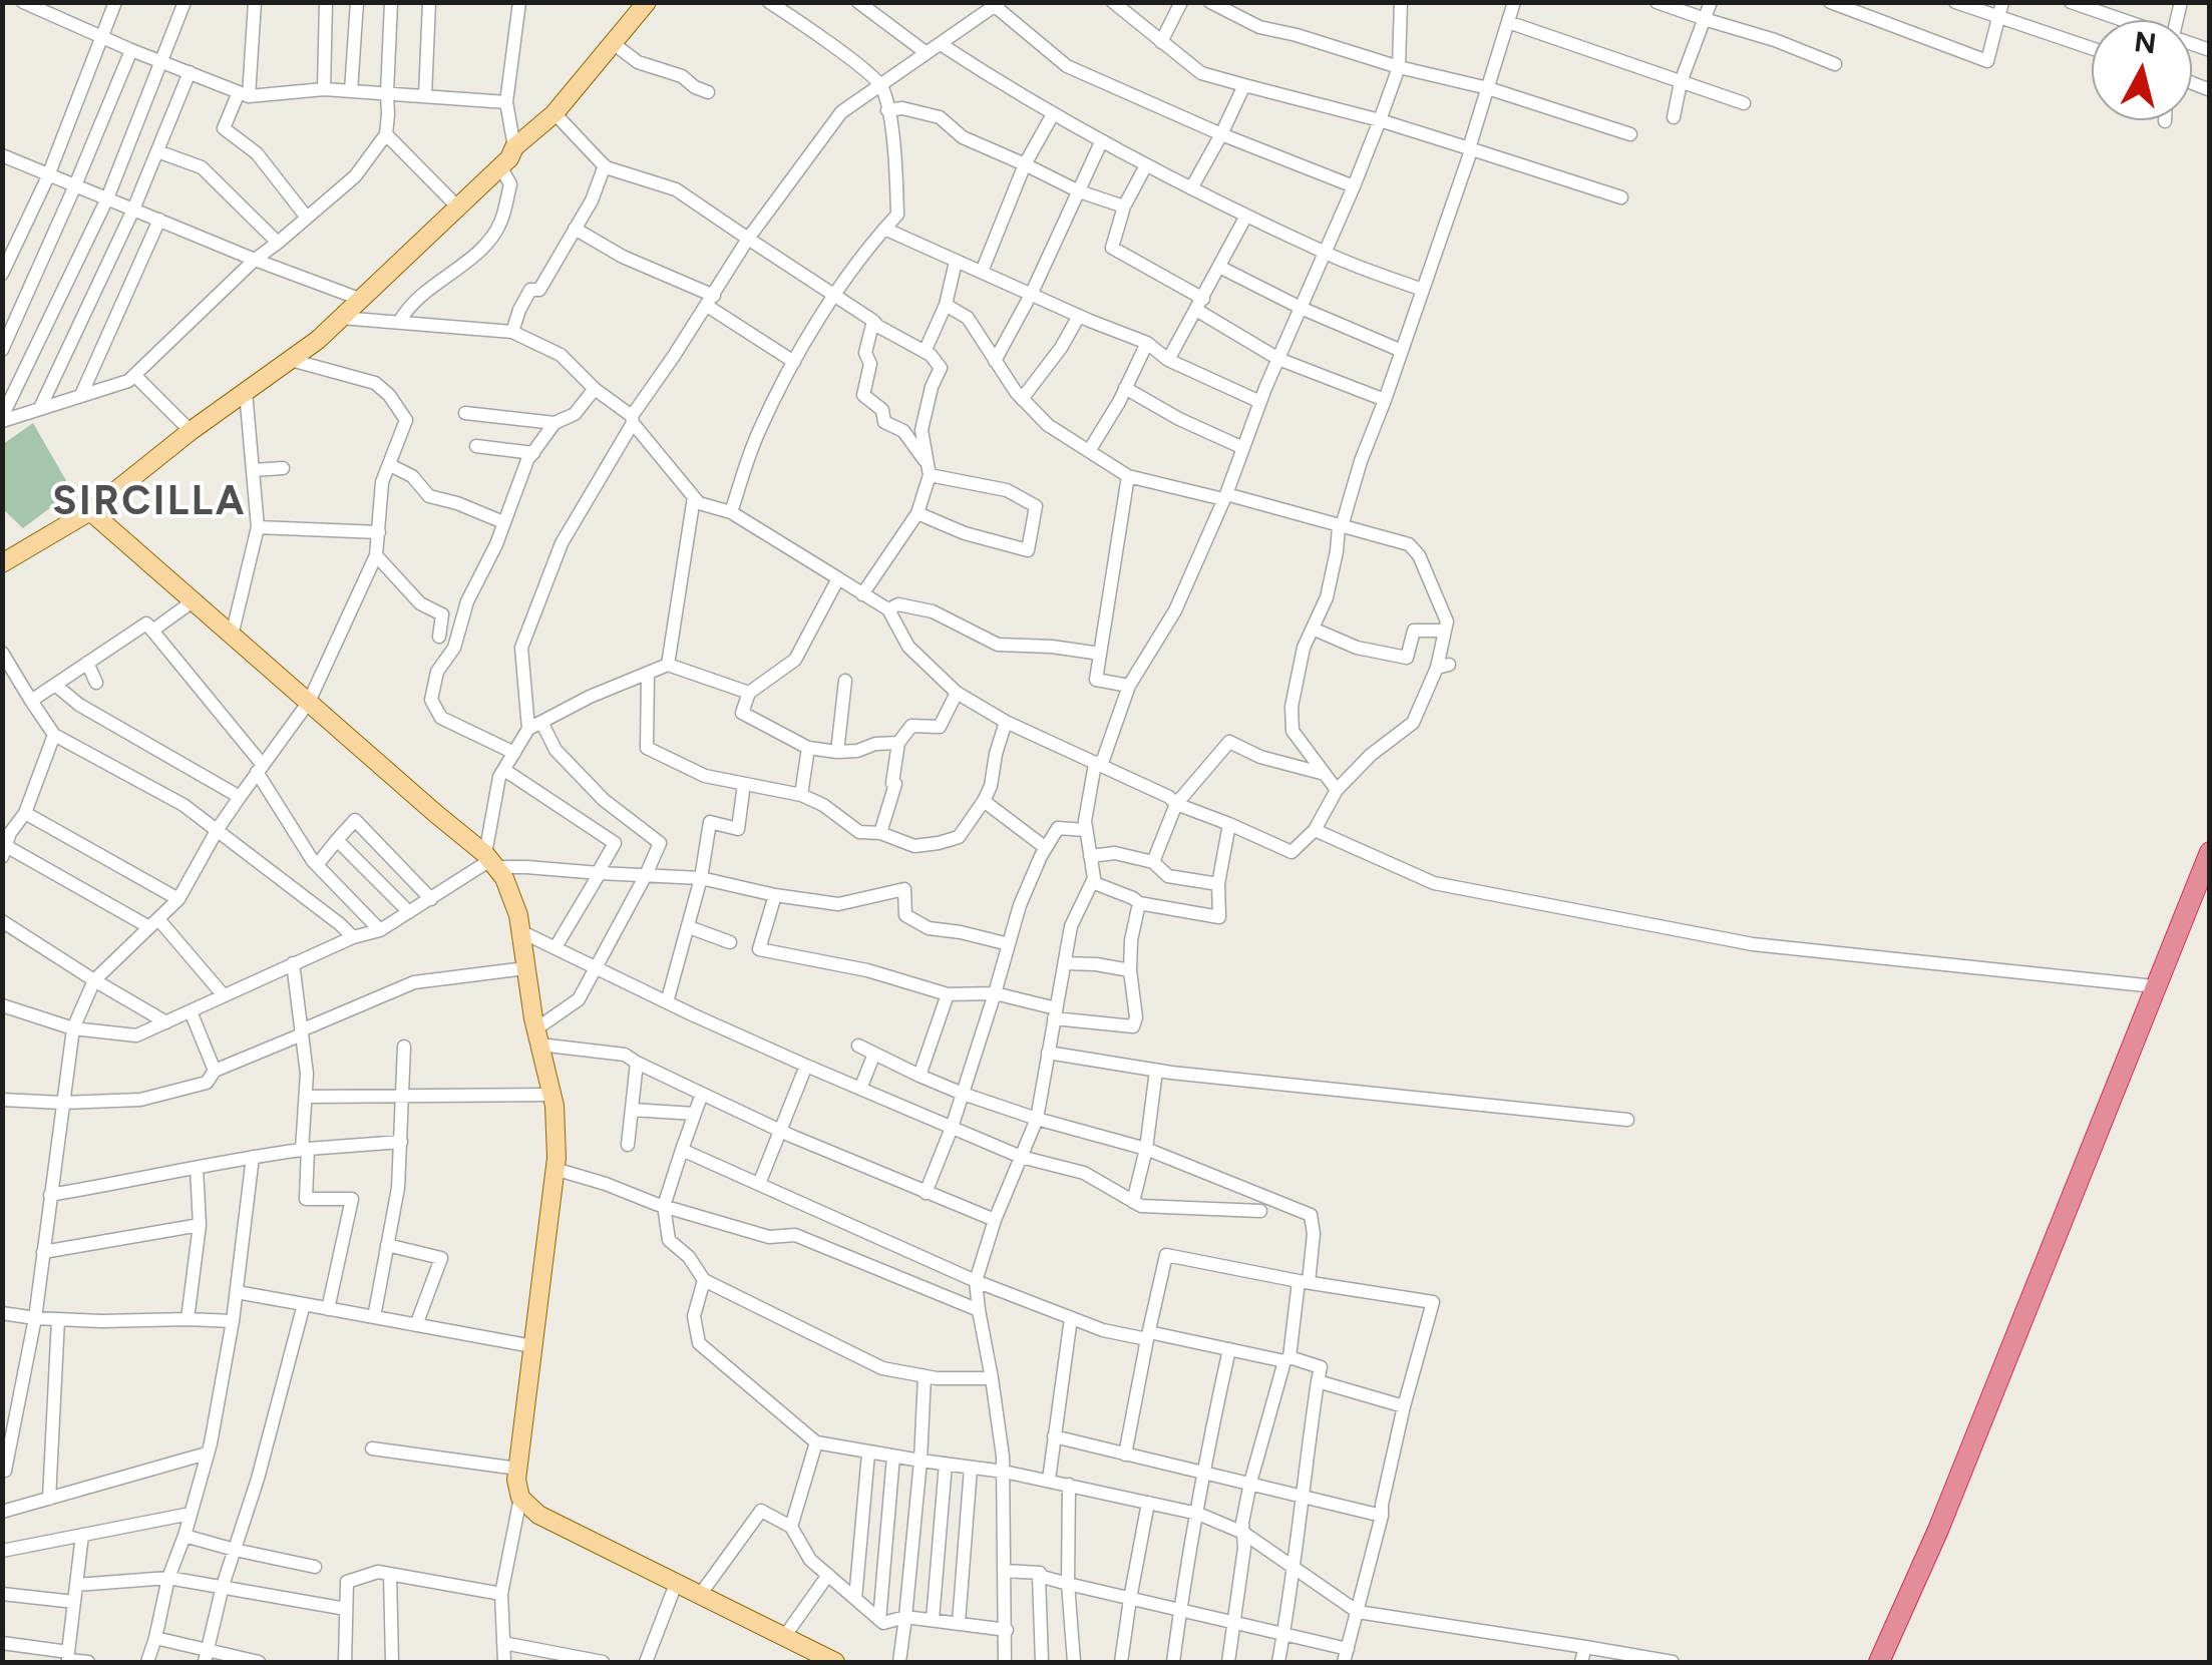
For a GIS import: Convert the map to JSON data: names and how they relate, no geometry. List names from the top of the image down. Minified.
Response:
{"districts":["SIRCILLA"],"north":"top"}
